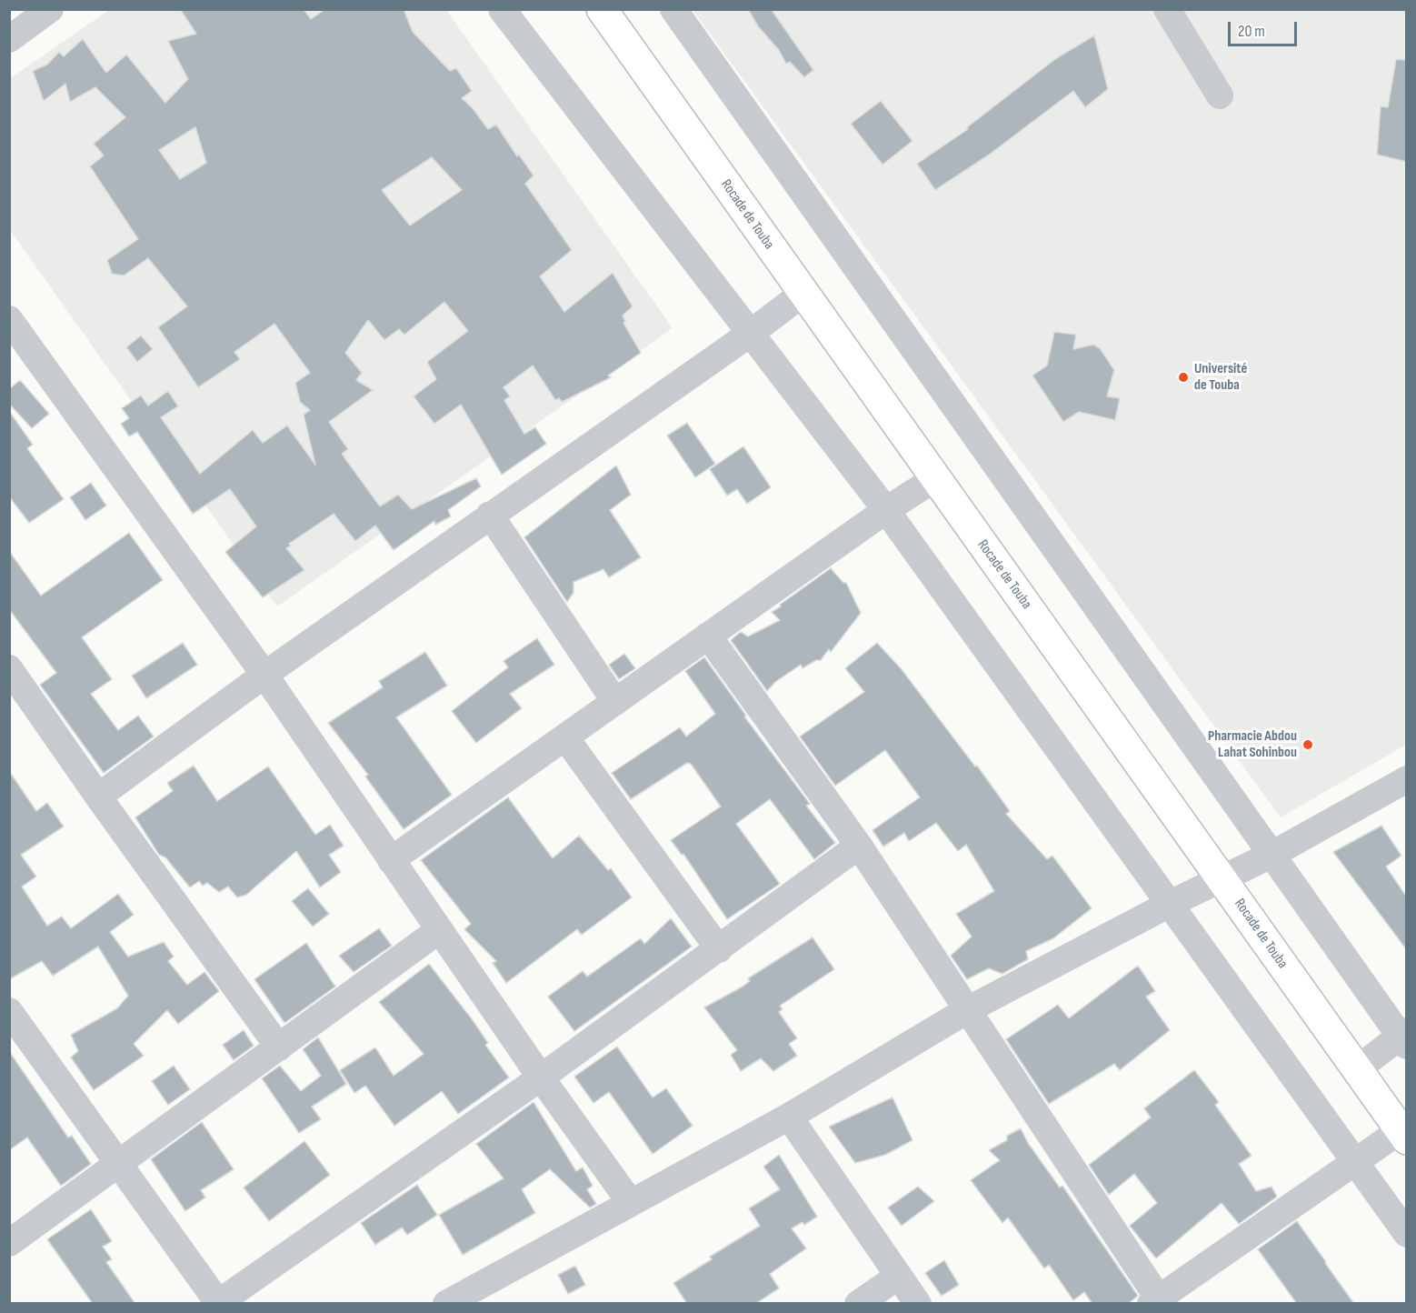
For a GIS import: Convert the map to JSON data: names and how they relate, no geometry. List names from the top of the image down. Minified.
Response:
{"streets":{"main road":["Rocade de Touba"]},"places":["Université de Touba","Pharmacie Abdou Lahat Sohinbou"],"scale_bar":"20 m"}
